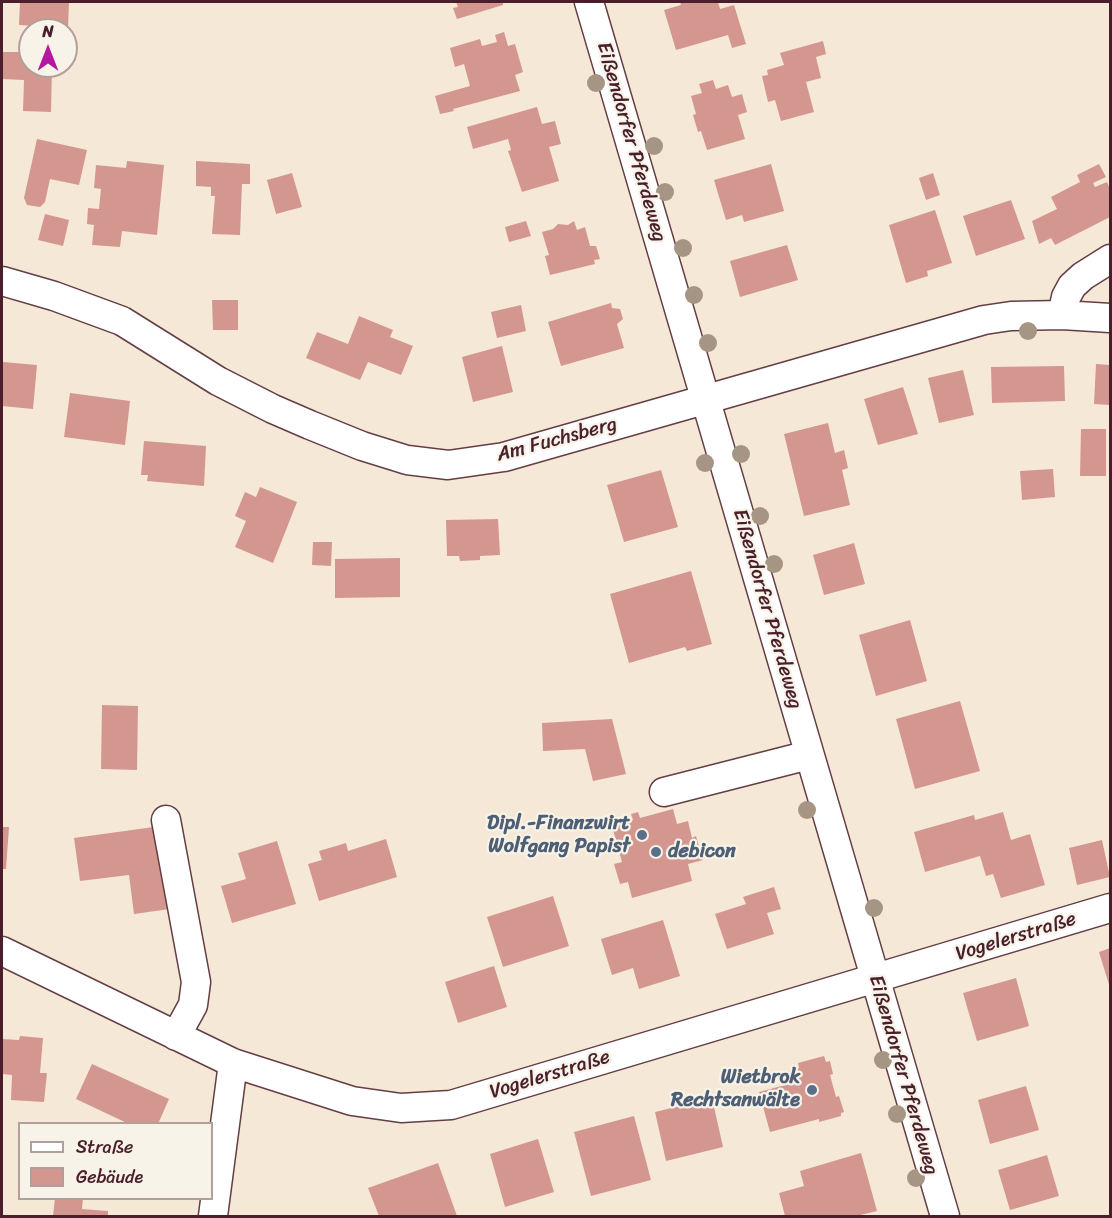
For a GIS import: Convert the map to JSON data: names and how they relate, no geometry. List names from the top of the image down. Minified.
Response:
{"streets":{"street":["Eißendorfer Pferdeweg","Am Fuchsberg","Vogelerstraße"]},"crossings":[["Eißendorfer Pferdeweg","Am Fuchsberg"],["Eißendorfer Pferdeweg","Vogelerstraße"]],"places":["Dipl.-Finanzwirt Wolfgang Papist","debicon","Wietbrok Rechtsanwälte"],"legend":["Straße","Gebäude"],"north":"top"}
